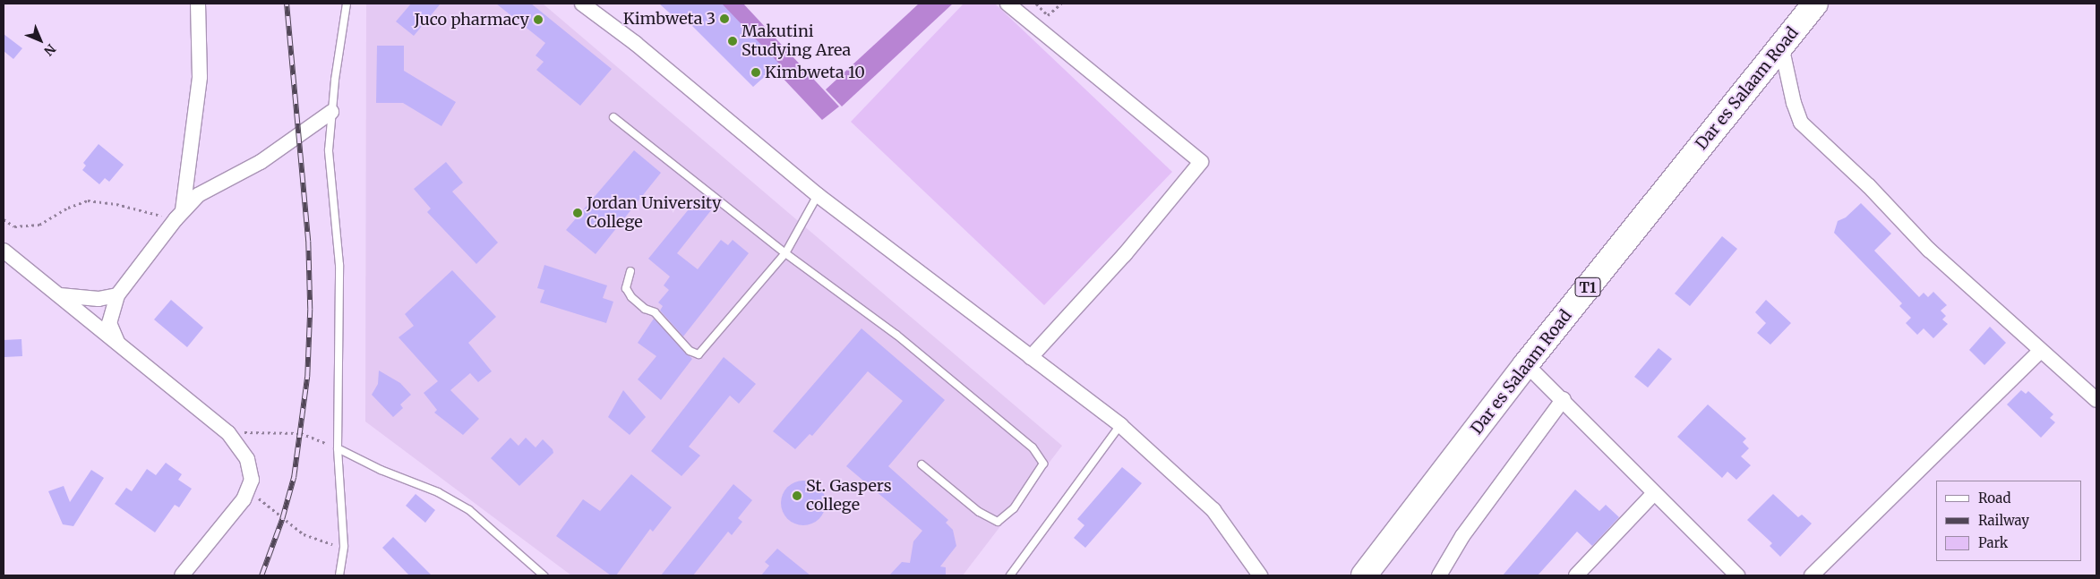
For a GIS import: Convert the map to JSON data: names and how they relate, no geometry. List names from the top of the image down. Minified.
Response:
{"streets":{"highway":["Dar es Salaam Road","T1"]},"places":["Kimbweta 3","Juco pharmacy","Makutini Studying Area","Kimbweta 10","Jordan University College","St. Gaspers college"],"legend":["Road","Railway","Park"],"north":"bottom right"}
